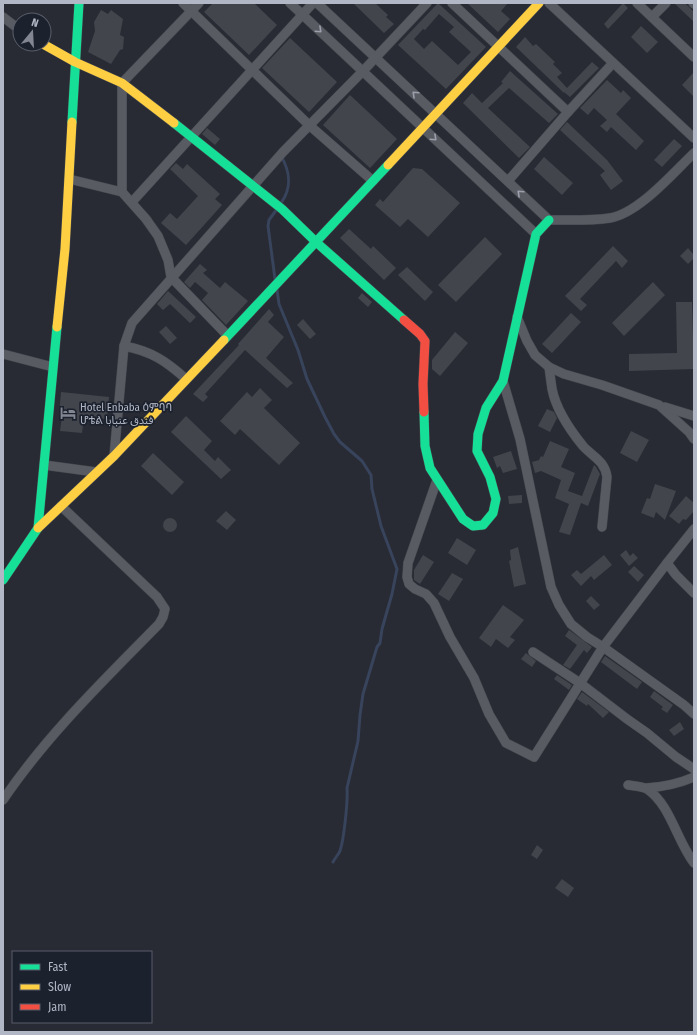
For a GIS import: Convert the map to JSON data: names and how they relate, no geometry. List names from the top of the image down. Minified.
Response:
{"places":{"hotel":["Hotel Enbaba ዕምባባ ሆቴል فندق عنبابا"]},"legend":["Fast","Slow","Jam"],"north":"top"}
